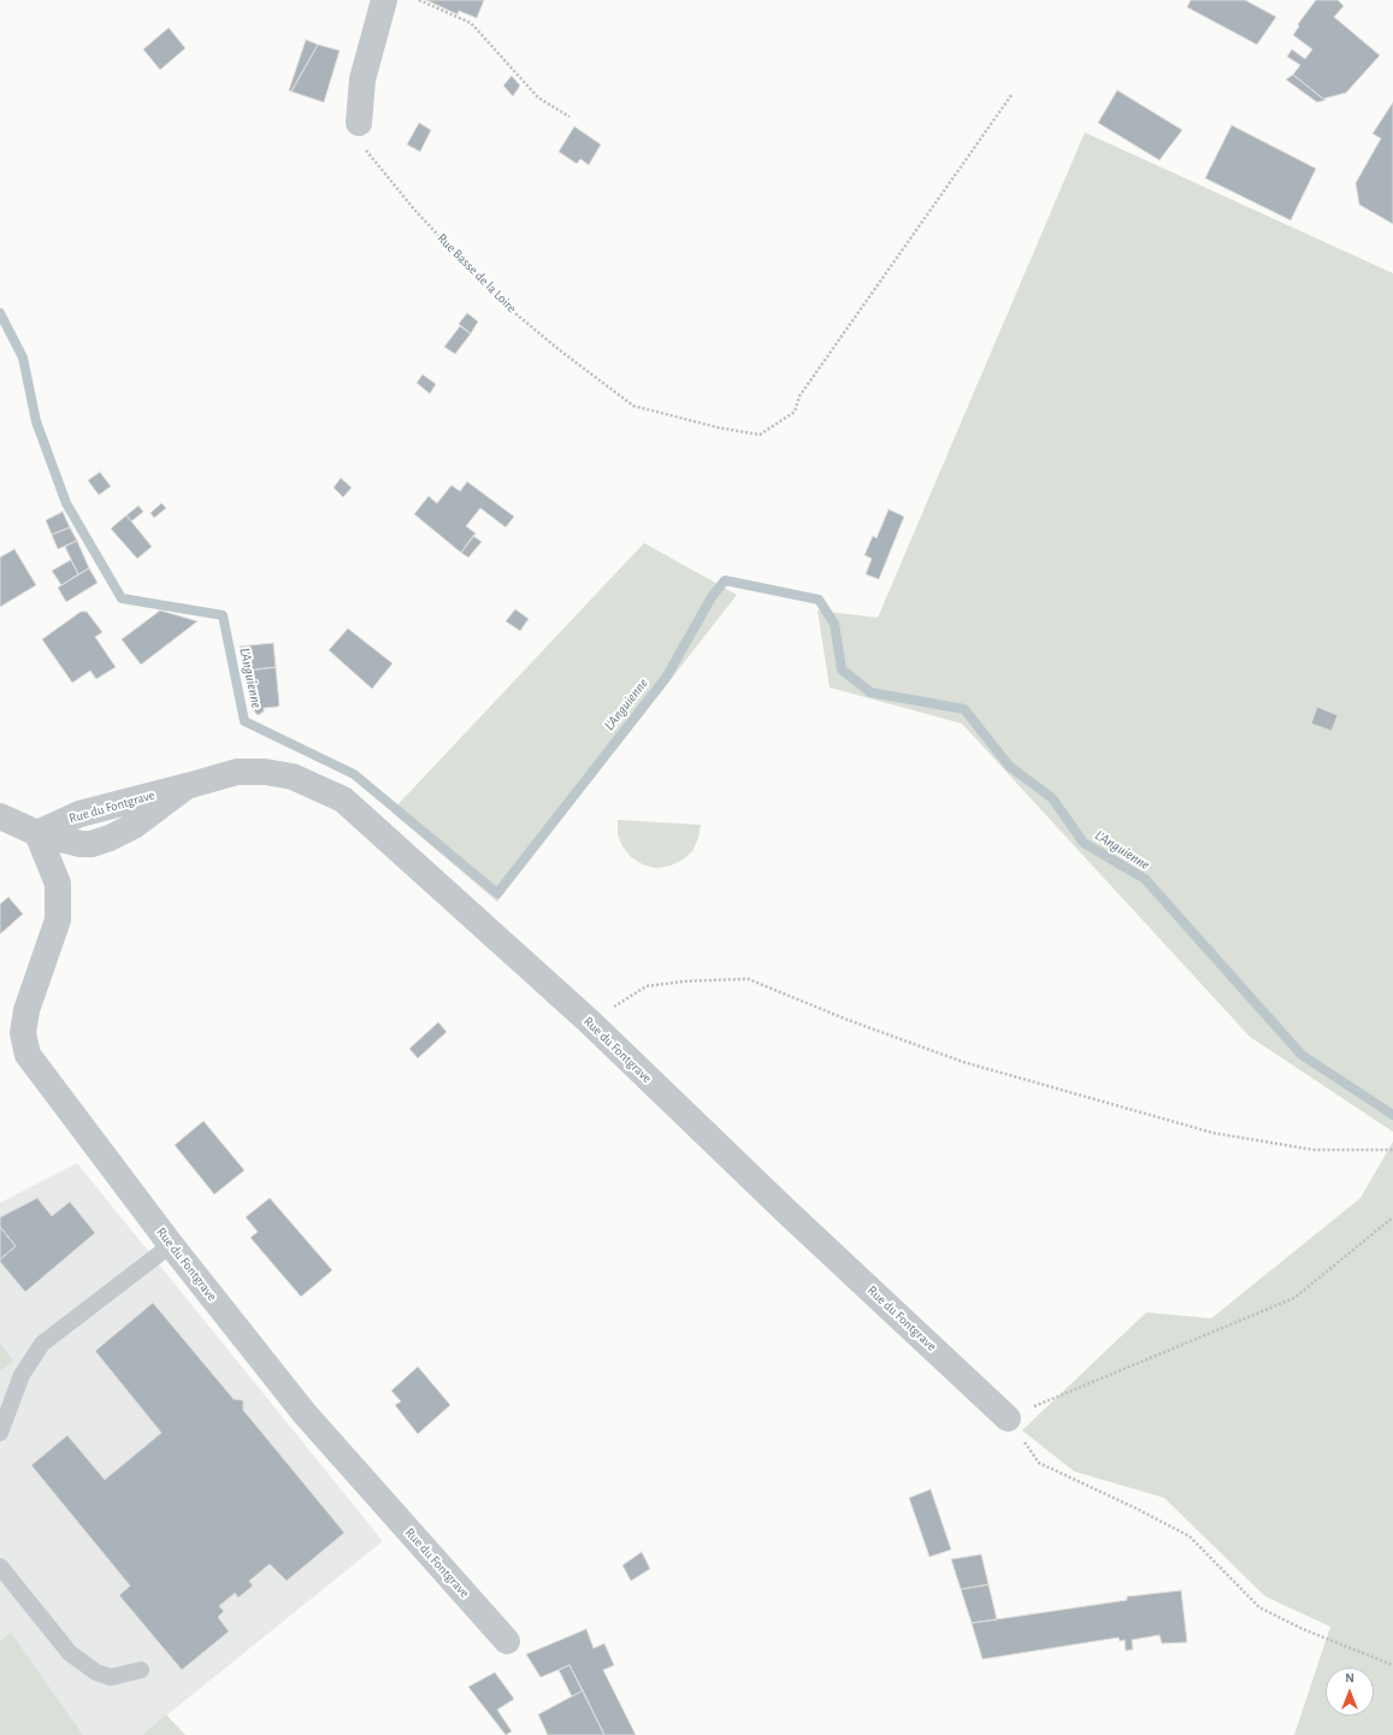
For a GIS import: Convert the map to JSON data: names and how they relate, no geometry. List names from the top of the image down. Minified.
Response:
{"streets":{"street":["Rue du Fontgrave"],"path":["Rue Basse de la Loire"]},"water":["L'Anguienne"],"north":"top"}
